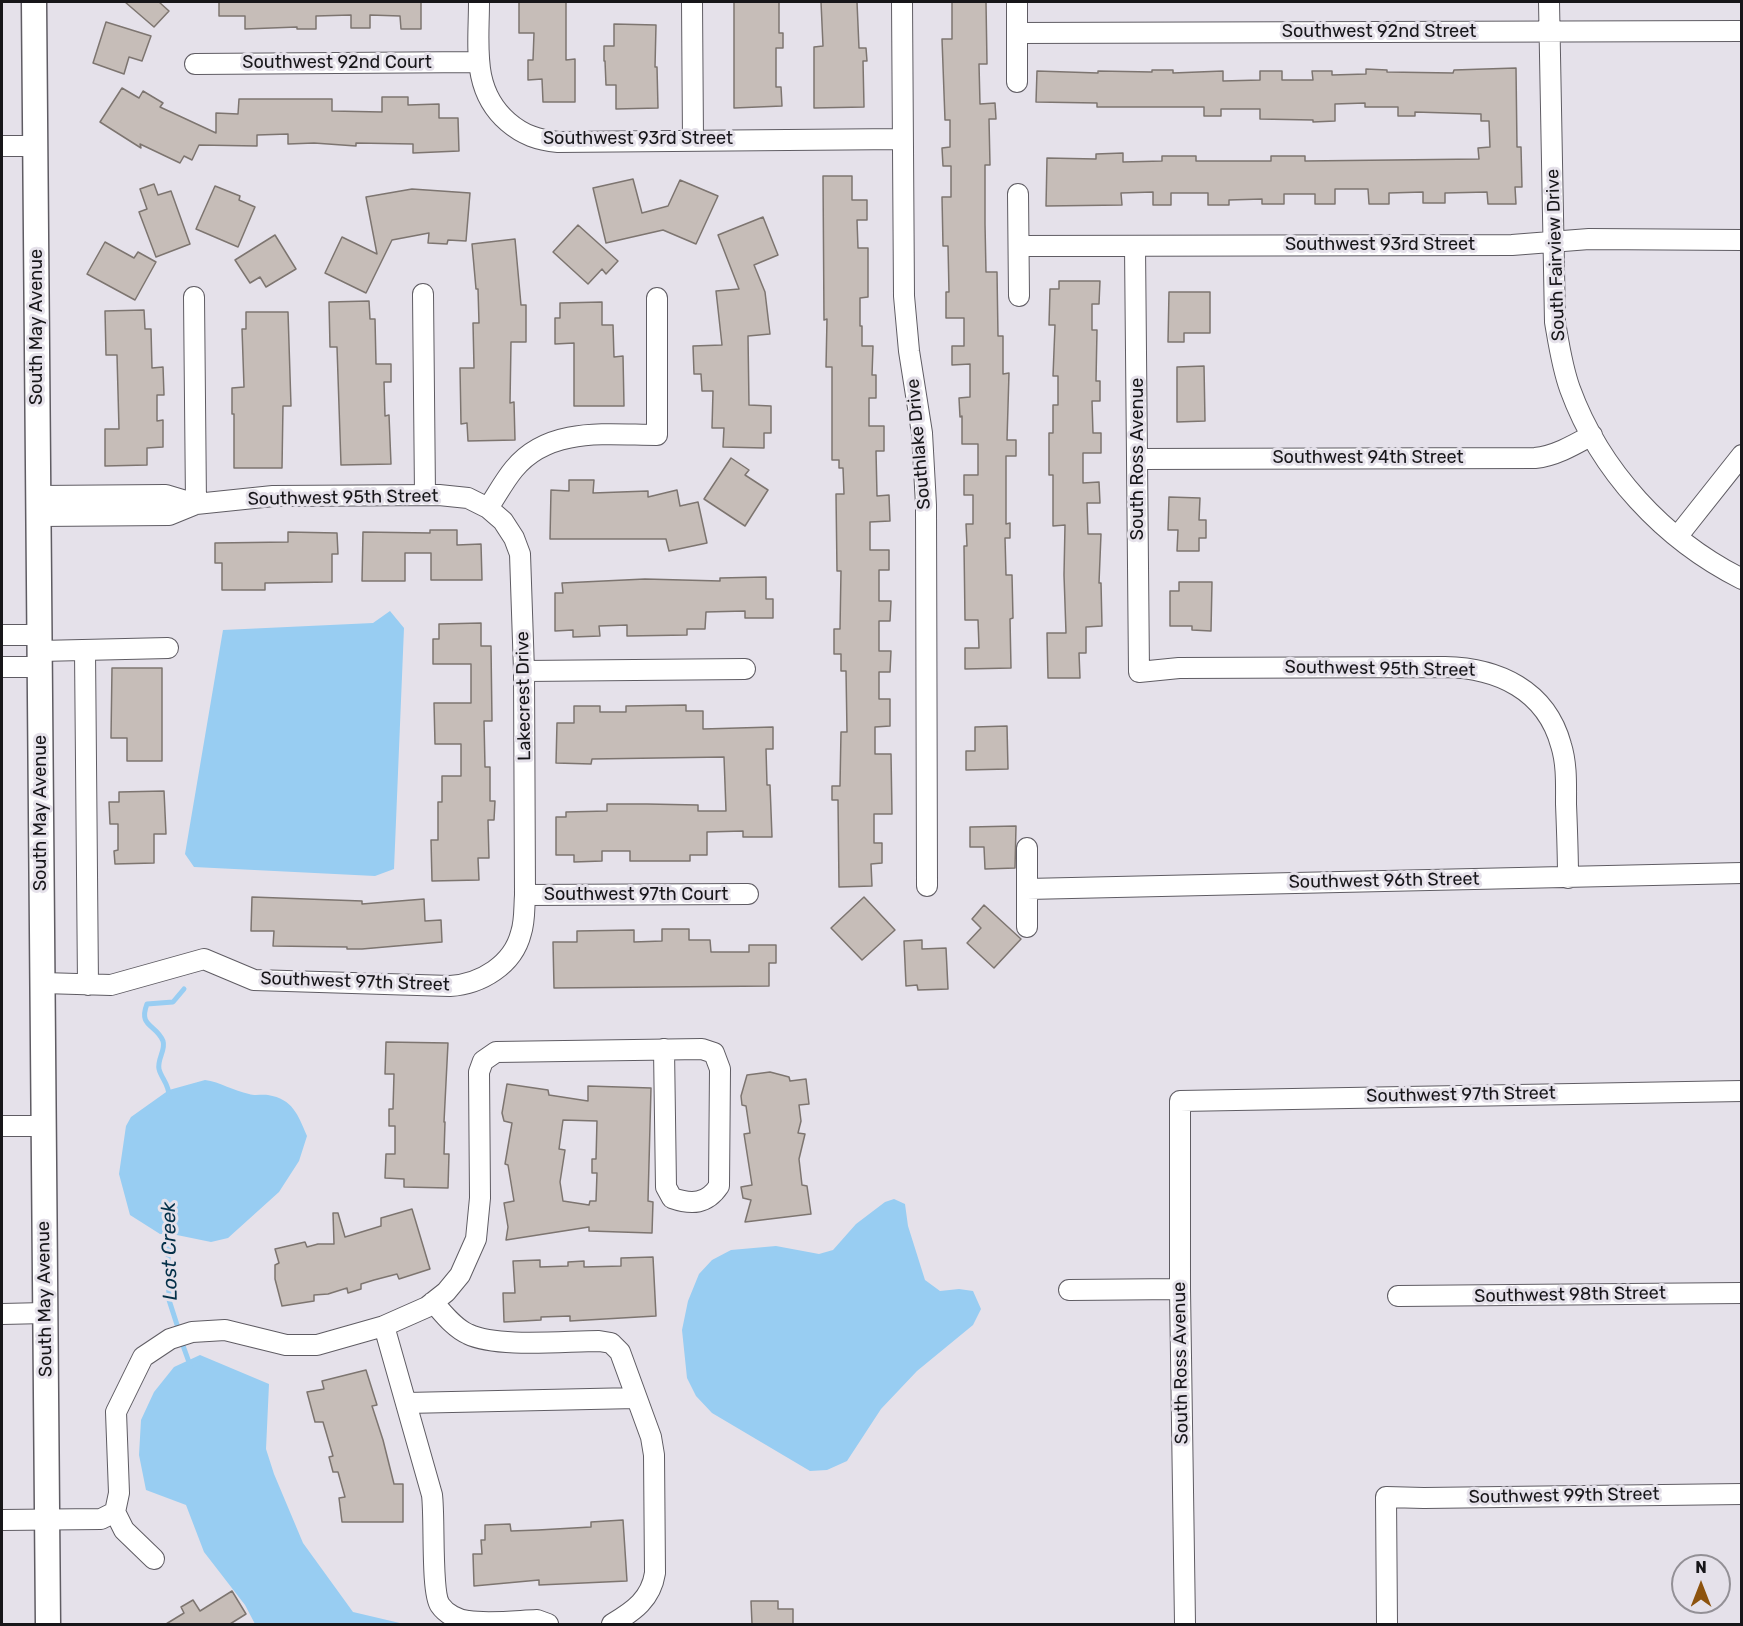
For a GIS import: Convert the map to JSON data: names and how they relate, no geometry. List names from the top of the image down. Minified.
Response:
{"streets":{"main road":["South May Avenue"],"street":["Southwest 92nd Street","Southwest 92nd Court","Southwest 93rd Street","South Fairview Drive","Southlake Drive","Southwest 94th Street","South Ross Avenue","Southwest 95th Street","Lakecrest Drive","Southwest 96th Street","Southwest 97th Court","Southwest 97th Street","Southwest 98th Street","Southwest 99th Street"]},"crossings":[["Southwest 92nd Street","South Fairview Drive"],["Southwest 92nd Court","Southwest 93rd Street"],["Southwest 93rd Street","South Fairview Drive"],["Southwest 93rd Street","Southlake Drive"],["Southwest 93rd Street","South Ross Avenue"],["South Fairview Drive","Southwest 94th Street"],["South May Avenue","Southwest 95th Street"],["Southwest 94th Street","South Ross Avenue"],["South Ross Avenue","Southwest 95th Street"],["South Ross Avenue","Southwest 97th Street"],["Southwest 95th Street","Lakecrest Drive"],["Southwest 95th Street","Southwest 96th Street"],["Lakecrest Drive","Southwest 97th Court"],["Lakecrest Drive","Southwest 97th Street"],["Southwest 97th Court","Southwest 97th Street"]],"water":["Lost Creek"],"north":"top"}
